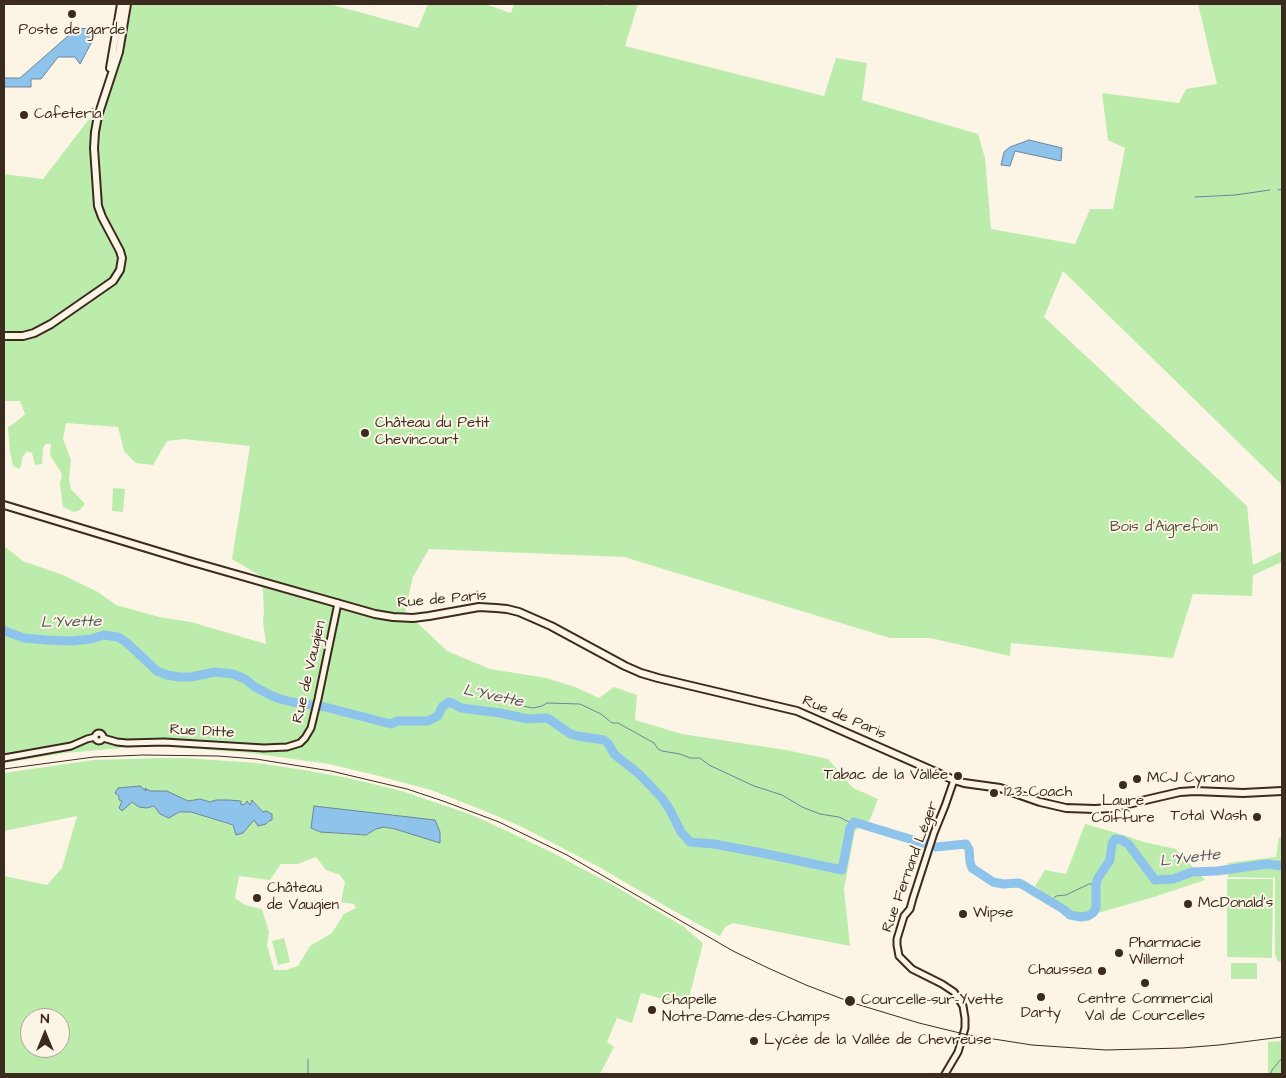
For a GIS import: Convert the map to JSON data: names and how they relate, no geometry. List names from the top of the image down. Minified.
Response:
{"streets":{"main road":["Rue de Paris"],"street":["Rue de Vaugien","Rue Ditte","Rue Fernand Léger"]},"crossings":[["Rue de Paris","Rue de Vaugien"],["Rue de Paris","Rue Fernand Léger"],["Rue de Vaugien","Rue Ditte"]],"water":["L'Yvette"],"parks":["Bois d'Aigrefoin"],"places":["Poste de garde","Cafeteria","Château du Petit Chevincourt","Tabac de la Vallée","MCJ Cyrano","Laure Coiffure","123...Coach","Total Wash","Château de Vaugien","McDonald's","Wipse","Pharmacie Willemot","Chaussea","Centre Commercial Val de Courcelles","Darty","Courcelle-sur-Yvette","Chapelle Notre-Dame-des-Champs","Lycée de la Vallée de Chevreuse"],"north":"top"}
